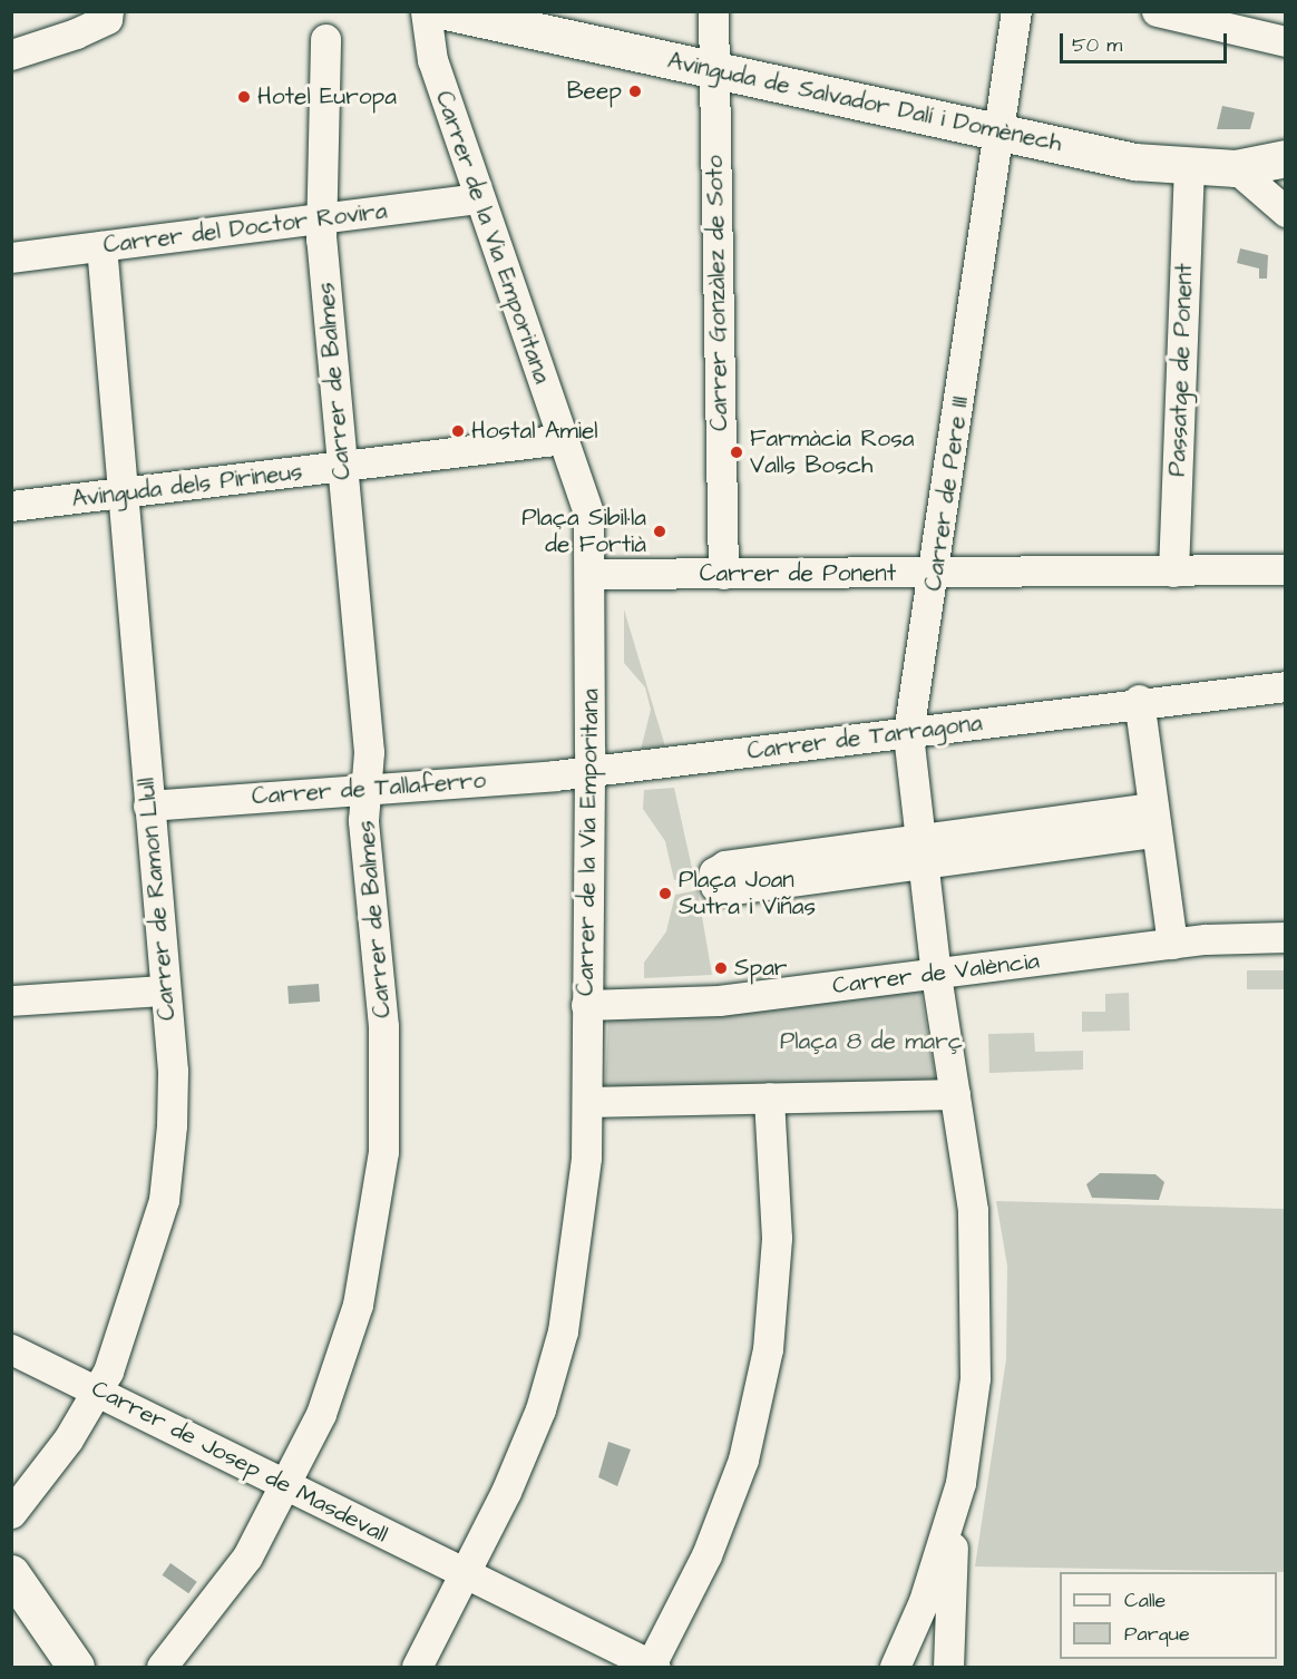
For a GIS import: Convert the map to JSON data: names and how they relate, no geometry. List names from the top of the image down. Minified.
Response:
{"streets":{"main road":["Avinguda de Salvador Dalí i Domènech"],"street":["Carrer del Doctor Rovira","Carrer de la Via Emporitana","Carrer Gonzàlez de Soto","Passatge de Ponent","Carrer de Balmes","Avinguda dels Pirineus","Carrer de Pere III","Carrer de Ponent","Carrer de Tarragona","Carrer de Tallaferro","Carrer de Ramon Llull","Carrer de València","Carrer de Josep de Masdevall"]},"crossings":[["Avinguda de Salvador Dalí i Domènech","Carrer Gonzàlez de Soto"],["Avinguda de Salvador Dalí i Domènech","Passatge de Ponent"],["Avinguda de Salvador Dalí i Domènech","Carrer de Pere III"],["Carrer del Doctor Rovira","Carrer de la Via Emporitana"],["Carrer del Doctor Rovira","Carrer de Balmes"],["Carrer del Doctor Rovira","Carrer de Ramon Llull"],["Carrer de la Via Emporitana","Avinguda dels Pirineus"],["Carrer de la Via Emporitana","Carrer de Ponent"],["Carrer de la Via Emporitana","Carrer de Tarragona"],["Carrer de la Via Emporitana","Carrer de Tallaferro"],["Carrer de la Via Emporitana","Carrer de València"],["Carrer de la Via Emporitana","Carrer de Josep de Masdevall"],["Carrer Gonzàlez de Soto","Carrer de Ponent"],["Passatge de Ponent","Carrer de Ponent"],["Carrer de Balmes","Avinguda dels Pirineus"],["Carrer de Balmes","Carrer de Tallaferro"],["Carrer de Balmes","Carrer de Josep de Masdevall"],["Avinguda dels Pirineus","Carrer de Ramon Llull"],["Carrer de Pere III","Carrer de Ponent"],["Carrer de Pere III","Carrer de Tarragona"],["Carrer de Pere III","Carrer de València"],["Carrer de Tarragona","Carrer de Tallaferro"],["Carrer de Tallaferro","Carrer de Ramon Llull"],["Carrer de Ramon Llull","Carrer de Josep de Masdevall"]],"parks":["Plaça 8 de març"],"places":["Beep","Hotel Europa","Hostal Amiel","Farmàcia Rosa Valls Bosch","Plaça Sibil·la de Fortià","Plaça Joan Sutra i Viñas","Spar"],"legend":["Calle","Parque"],"scale_bar":"50 m"}
